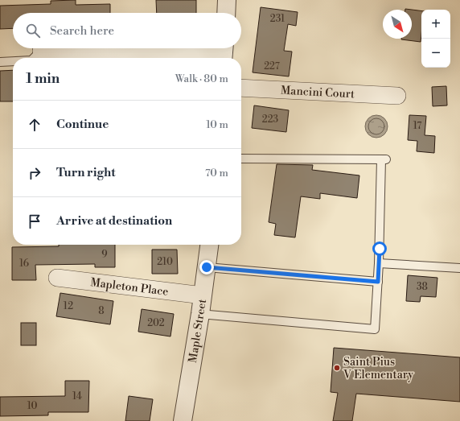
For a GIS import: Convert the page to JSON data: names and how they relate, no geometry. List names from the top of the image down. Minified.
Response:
{"streets":{"street":["Mancini Court","Mapleton Place","Maple Street"]},"crossings":[["Mapleton Place","Maple Street"]],"places":["Saint Pius V Elementary"],"house_numbers":["231","227","223","17","9","210","16","38","12","8","202","14","10"],"north":"bottom right","page":{"map_buttons":["+","−"],"search":"Search here","heading":["1 min","Walk · 80 m"],"list":[["Continue","10 m"],["Turn right","70 m"],"Arrive at destination"]}}
